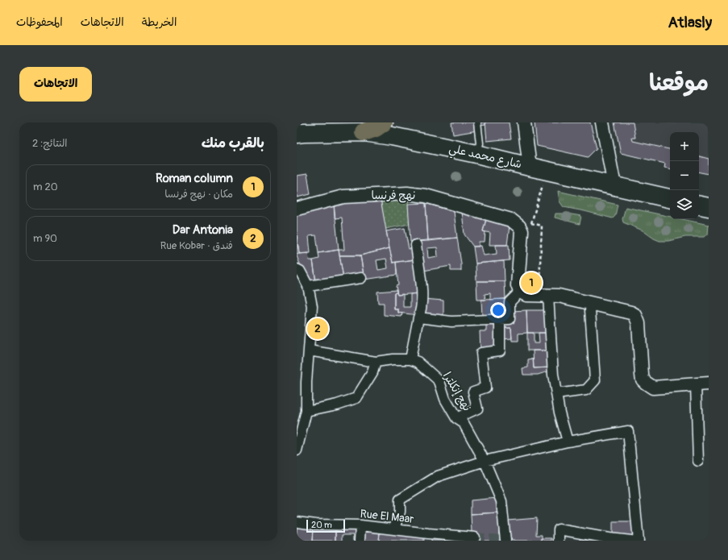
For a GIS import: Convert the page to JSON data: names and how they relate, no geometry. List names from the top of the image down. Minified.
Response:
{"streets":{"main road":["شارع محمد علي"],"street":["نهج فرنسا","نهج إنكلترا","Rue El Maar"]},"scale_bar":"20 m","page":{"header":"Atlasly","nav":["الخريطة","الاتجاهات","المحفوظات"],"title":"موقعنا","buttons":"الاتجاهات","heading":["بالقرب منك","النتائج: 2"],"map_buttons":["+","−"],"list":[{"mark":"1","name":"Roman column","note":"مكان · نهج فرنسا","value":"20 m"},{"mark":"2","name":"Dar Antonia","note":"فندق · Rue Kobar","value":"90 m"}],"pins":["1","2"],"scale":"20 m"}}
